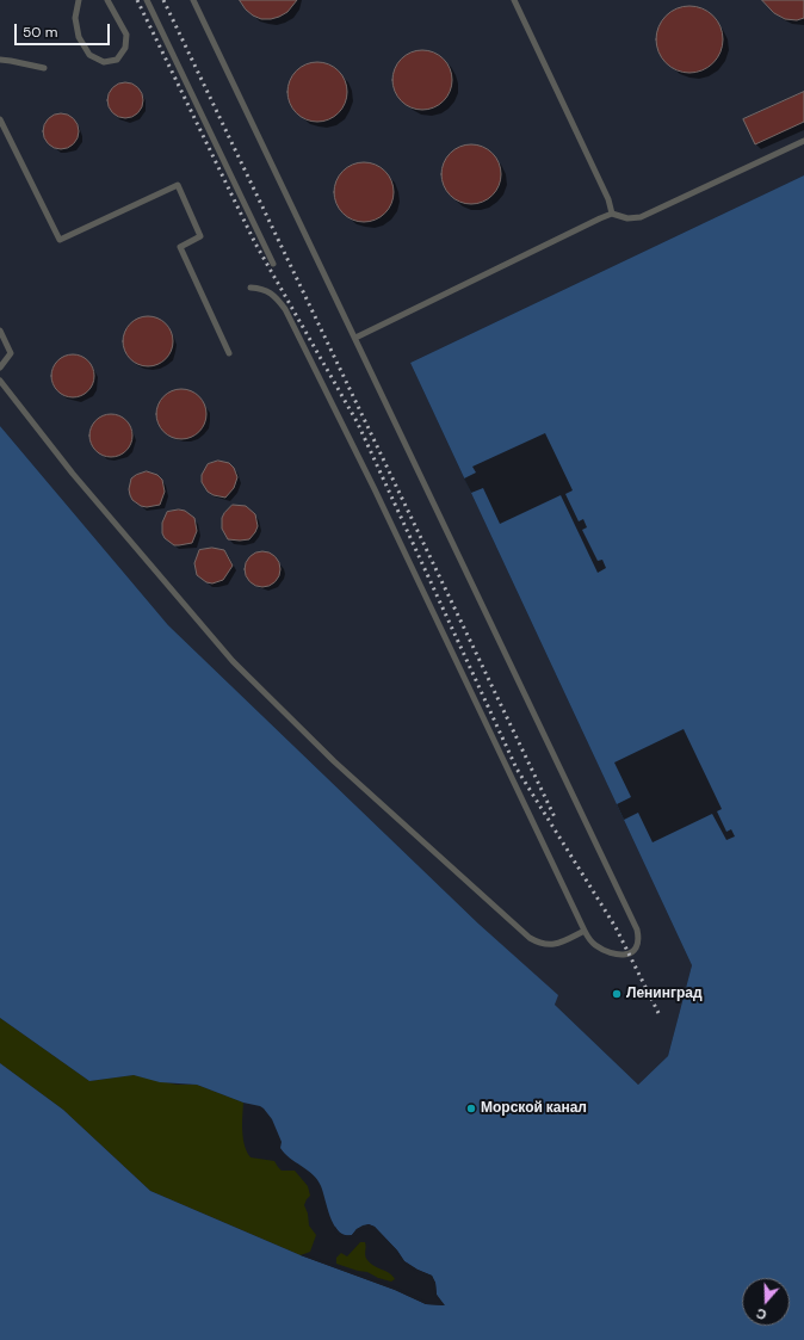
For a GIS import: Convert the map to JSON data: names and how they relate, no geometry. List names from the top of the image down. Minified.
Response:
{"places":["Ленинград","Морской канал"],"scale_bar":"50 m","north":"bottom"}
